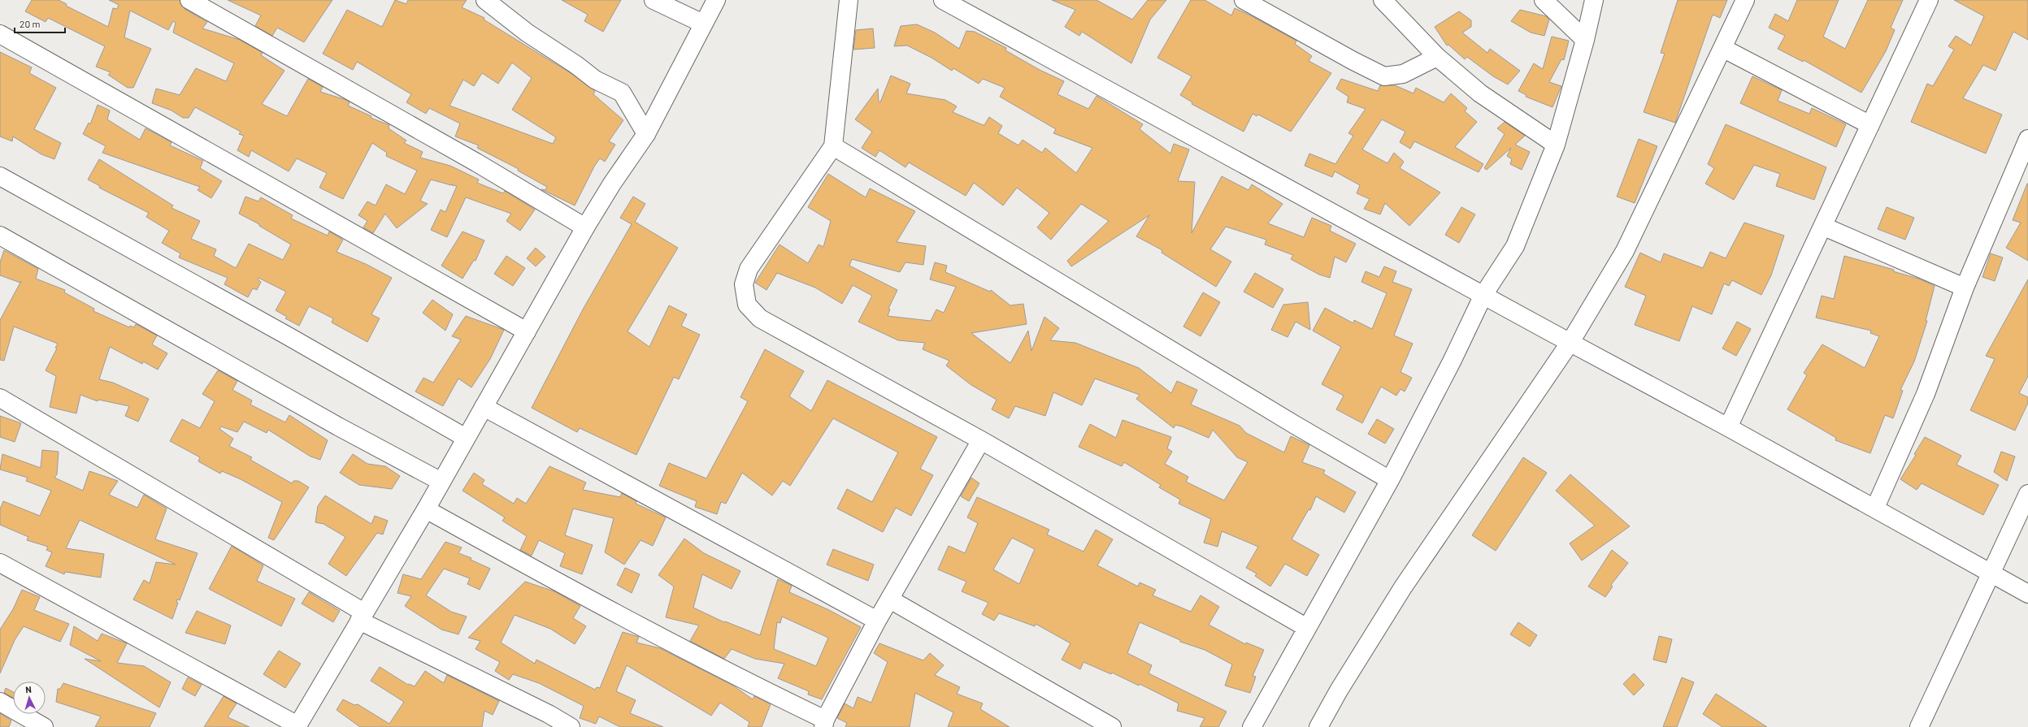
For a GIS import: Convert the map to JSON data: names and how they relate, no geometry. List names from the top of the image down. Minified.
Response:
{"scale_bar":"20 m","north":"top"}
